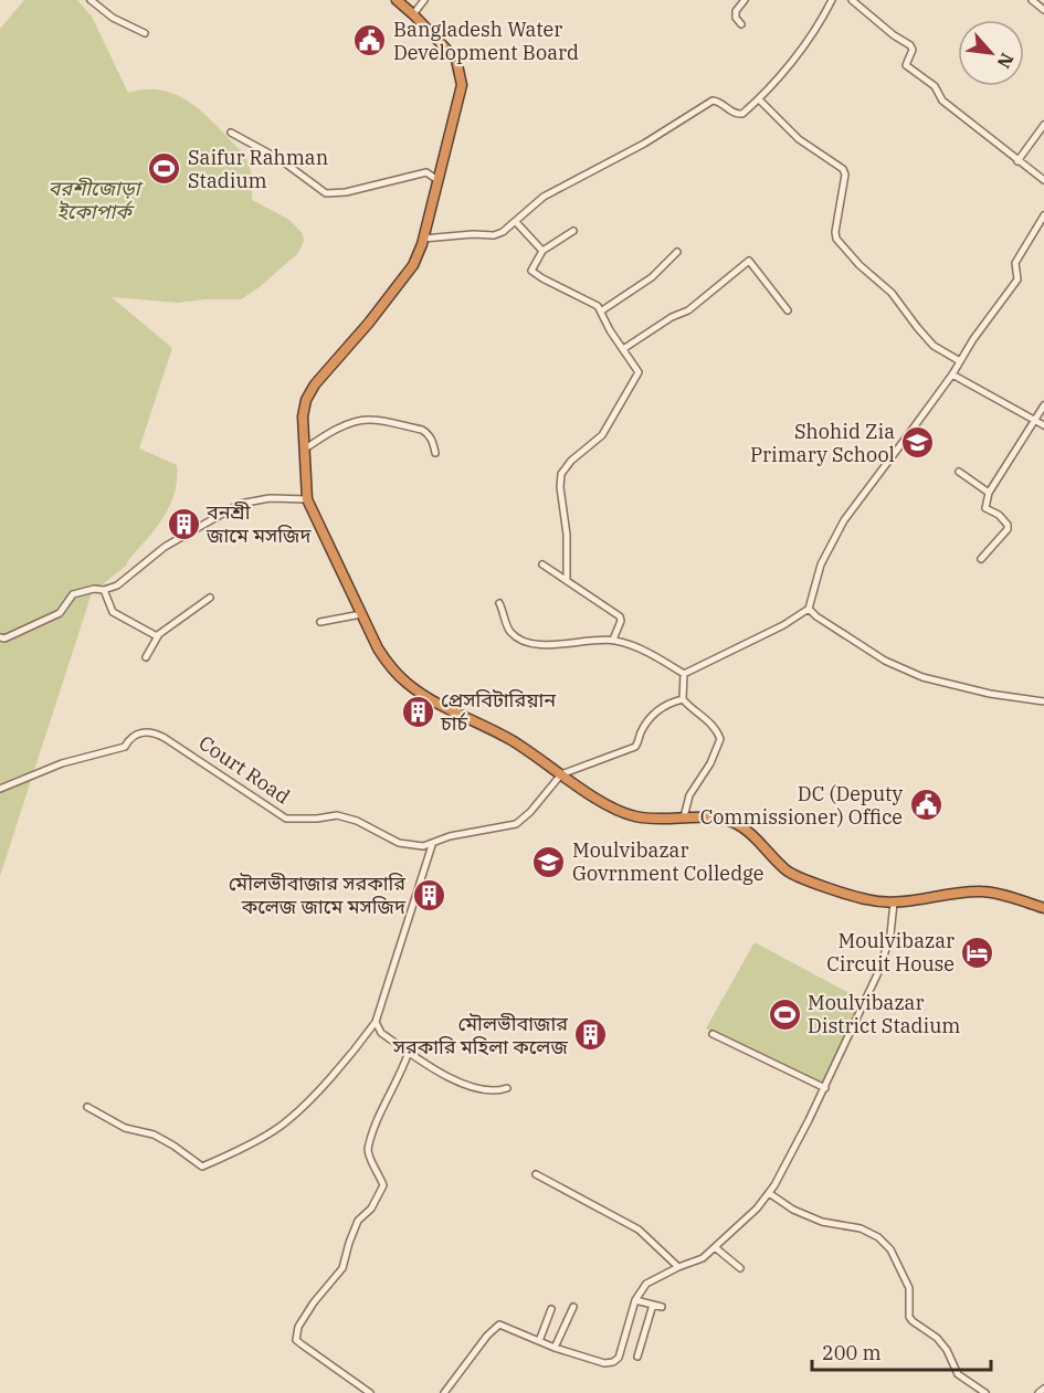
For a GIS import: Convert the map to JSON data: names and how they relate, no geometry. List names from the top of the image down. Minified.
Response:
{"streets":{"street":["Court Road"]},"parks":["বরশীজোড়া ইকোপার্ক"],"places":{"public building":["Bangladesh Water Development Board","DC (Deputy Commissioner) Office"],"sports":["Saifur Rahman Stadium","Moulvibazar District Stadium"],"school or university":["Shohid Zia Primary School","Moulvibazar Govrnment Colledge"],"building":["বনশ্রী জামে মসজিদ","প্রেসবিটারিয়ান চার্চ","মৌলভীবাজার সরকারি কলেজ জামে মসজিদ","মৌলভীবাজার সরকারি মহিলা কলেজ"],"hotel":["Moulvibazar Circuit House"]},"scale_bar":"200 m","north":"bottom right"}
